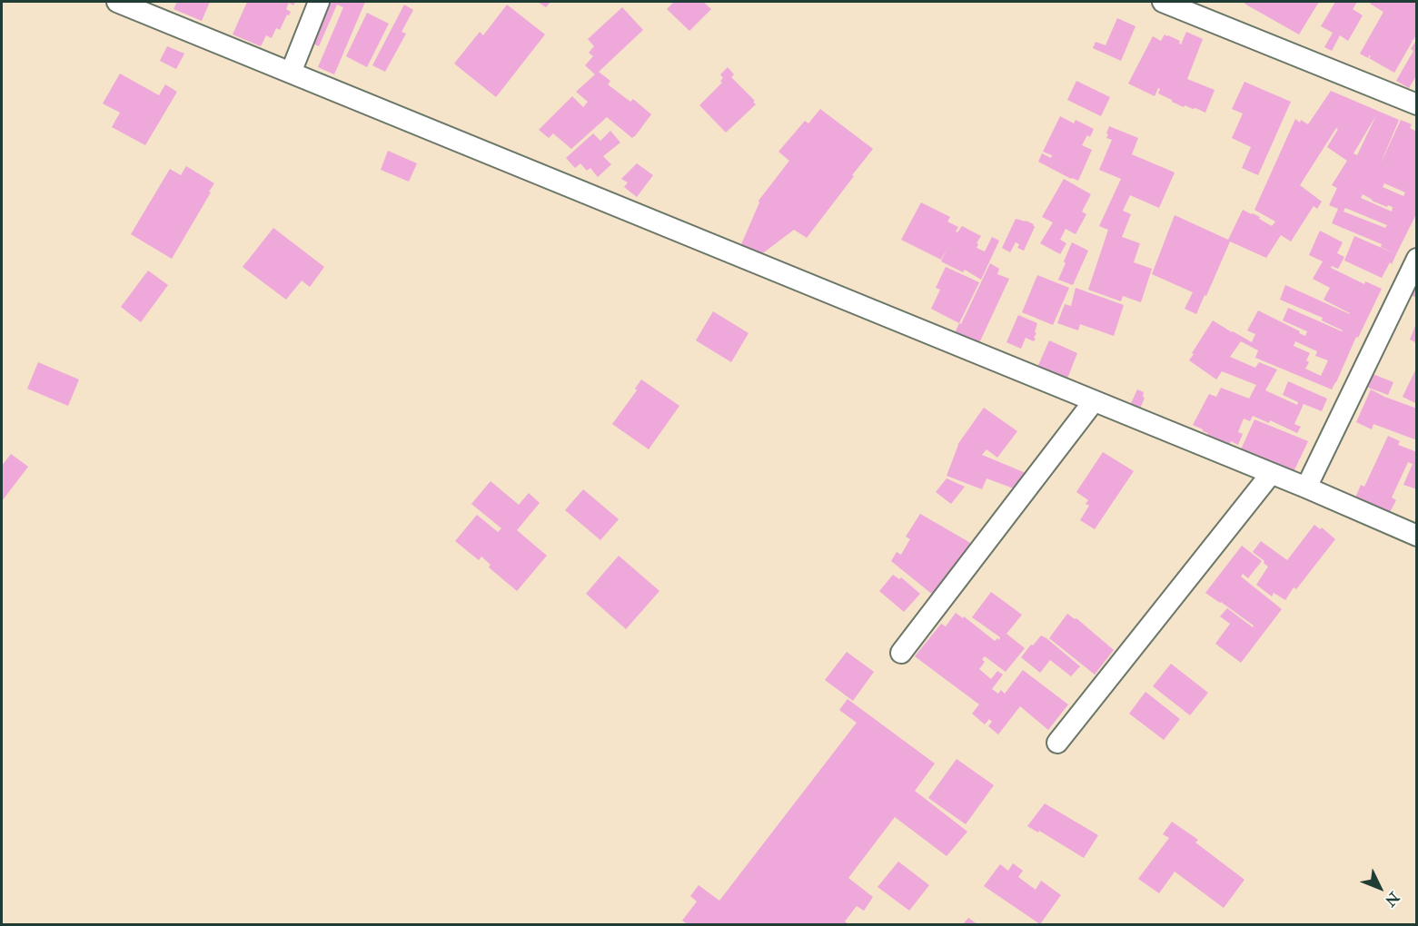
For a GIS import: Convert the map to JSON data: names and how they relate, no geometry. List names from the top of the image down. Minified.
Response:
{"north":"bottom right"}
